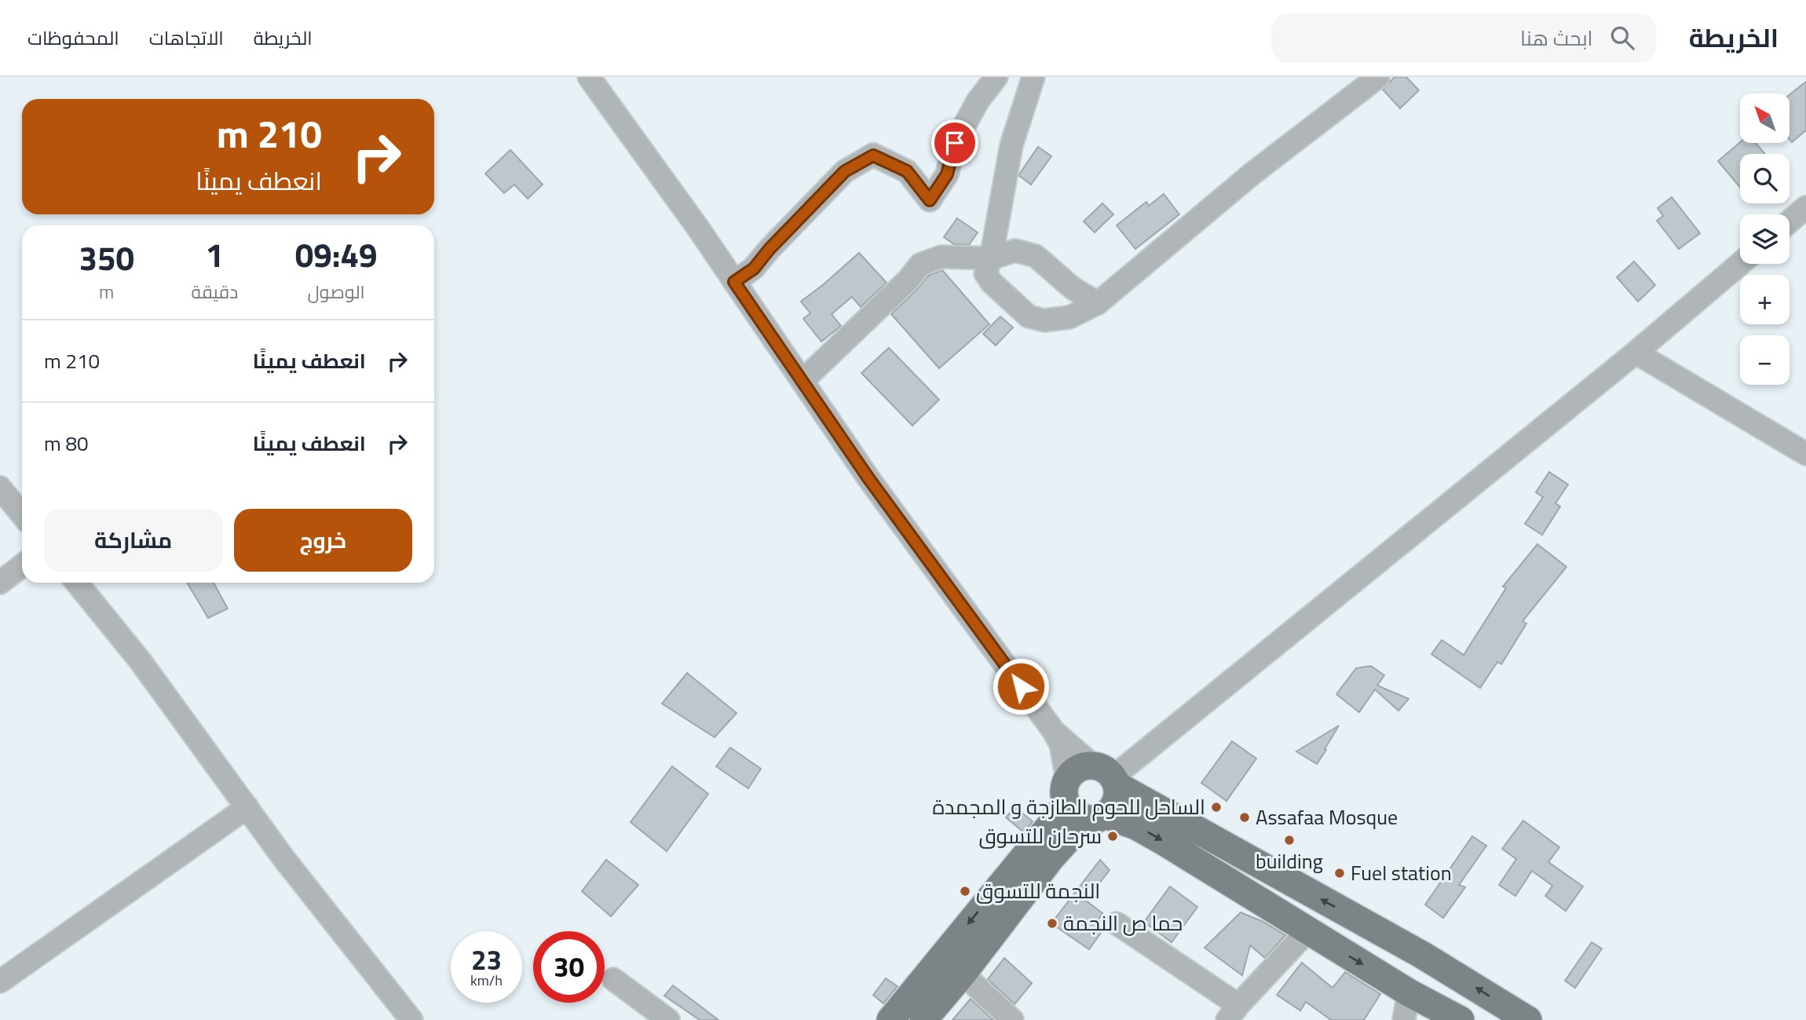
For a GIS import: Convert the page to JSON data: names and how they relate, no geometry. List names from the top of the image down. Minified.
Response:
{"places":["الساحل للحوم الطازجة و المجمدة","Assafaa Mosque","سرحان للتسوق","building","Fuel station","النجمة للتسوق","حما ص النجمة"],"north":"top left","page":{"header":"الخريطة","search":"ابحث هنا","nav":["الخريطة","الاتجاهات","المحفوظات"],"map_buttons":["+","−"],"turn":["210 m","انعطف يمينًا"],"eta":["09:49","الوصول","1","دقيقة","350","m"],"list":[{"name":"انعطف يمينًا","value":"210 m"},{"name":"انعطف يمينًا","value":"80 m"}],"buttons":["خروج","مشاركة"],"speed":"23 km/h","limit":"30"}}
